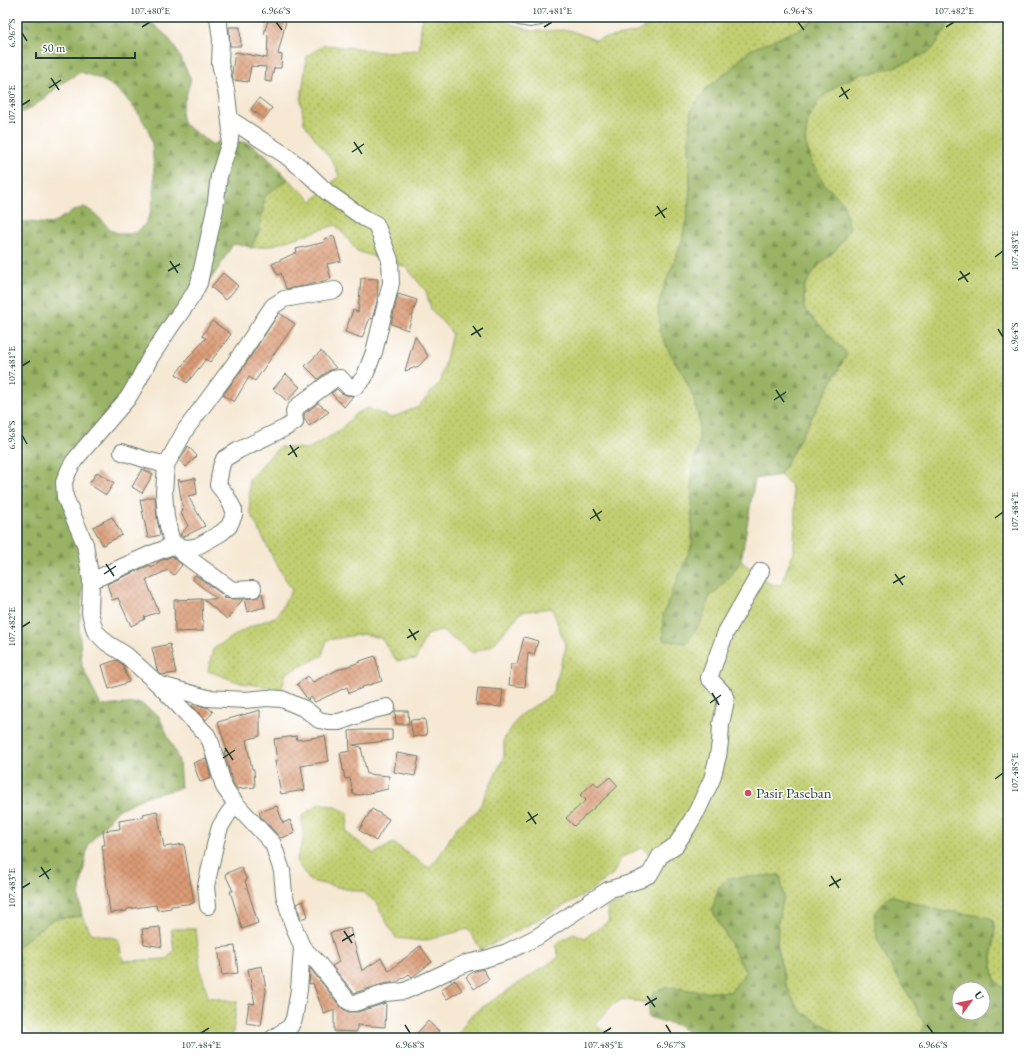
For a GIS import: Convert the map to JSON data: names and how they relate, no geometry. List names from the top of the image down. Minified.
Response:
{"places":["Pasir Paseban"],"scale_bar":"50 m","north":"top right","coordinates":["107.480°E","6.966°S","107.481°E","6.964°S","107.482°E","6.967°S","107.483°E","6.968°S","107.484°E","107.485°E"]}
